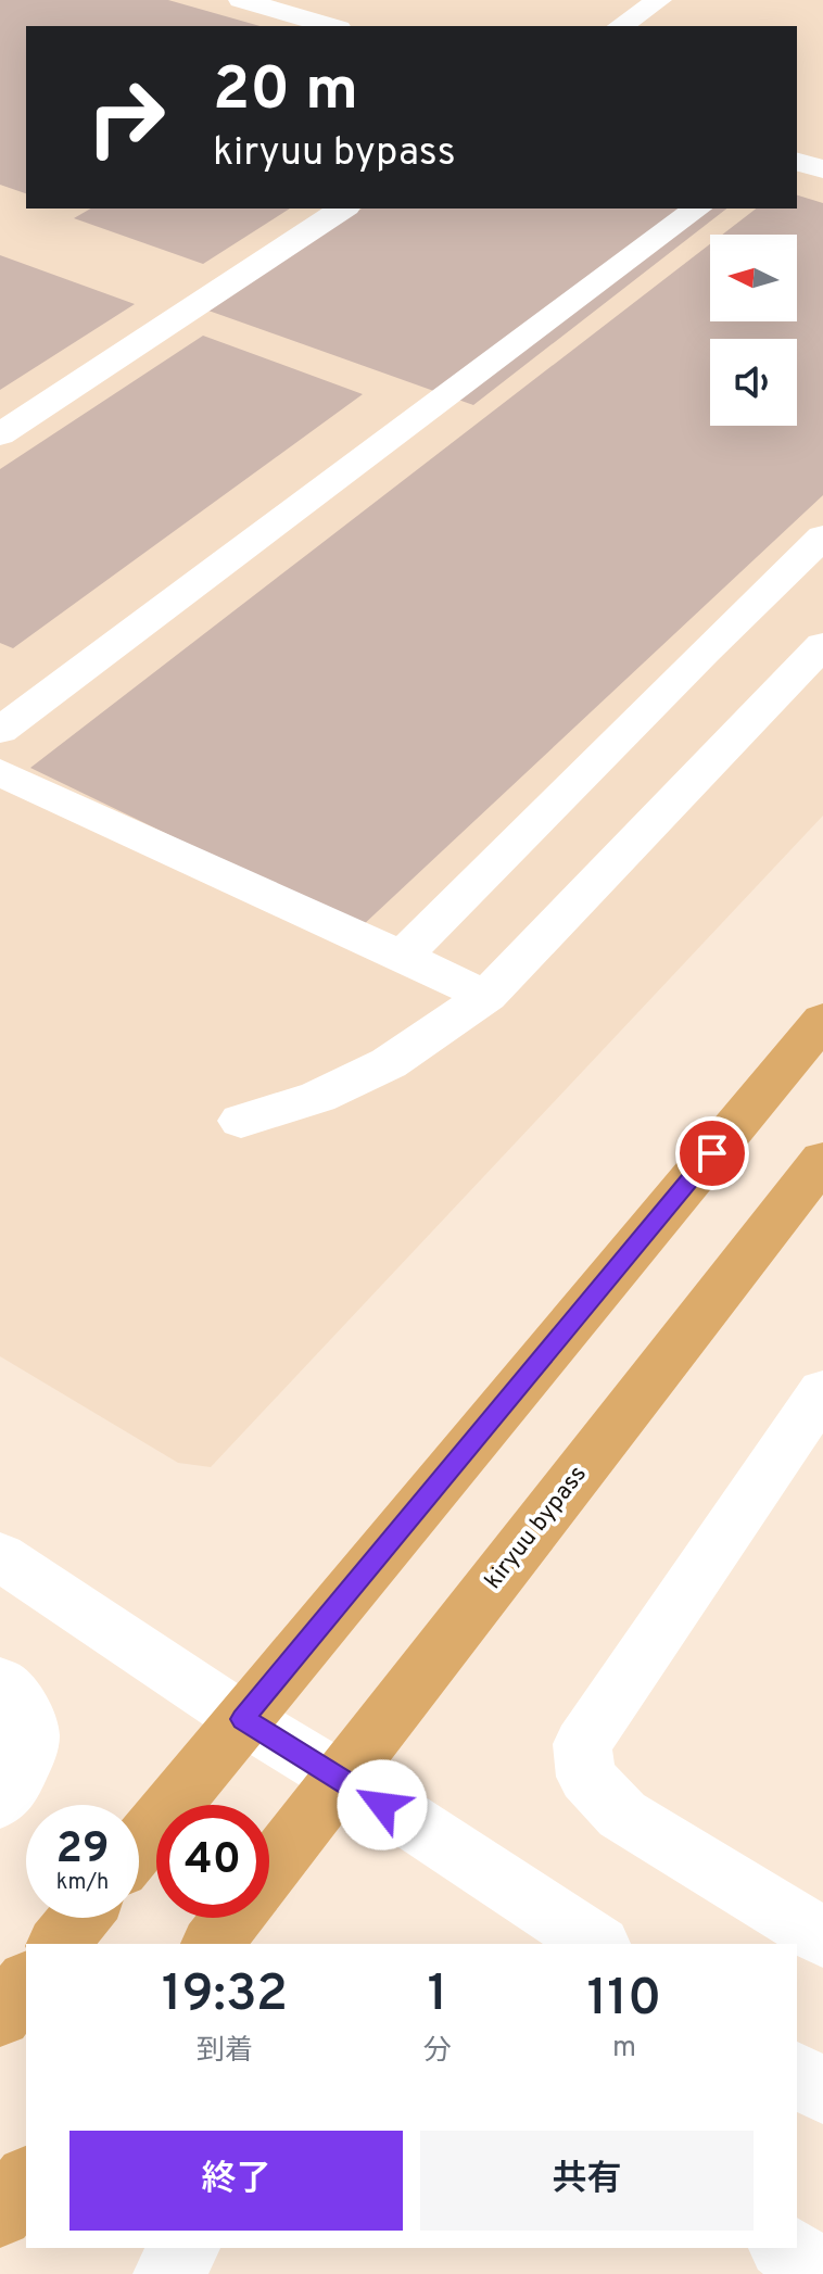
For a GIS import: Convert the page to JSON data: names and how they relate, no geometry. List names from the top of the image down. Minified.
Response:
{"streets":{"highway":["kiryuu bypass"]},"north":"left","page":{"turn":["20 m","kiryuu bypass"],"speed":"29 km/h","limit":"40","eta":["19:32","到着","1","分","110","m"],"buttons":["終了","共有"]}}
